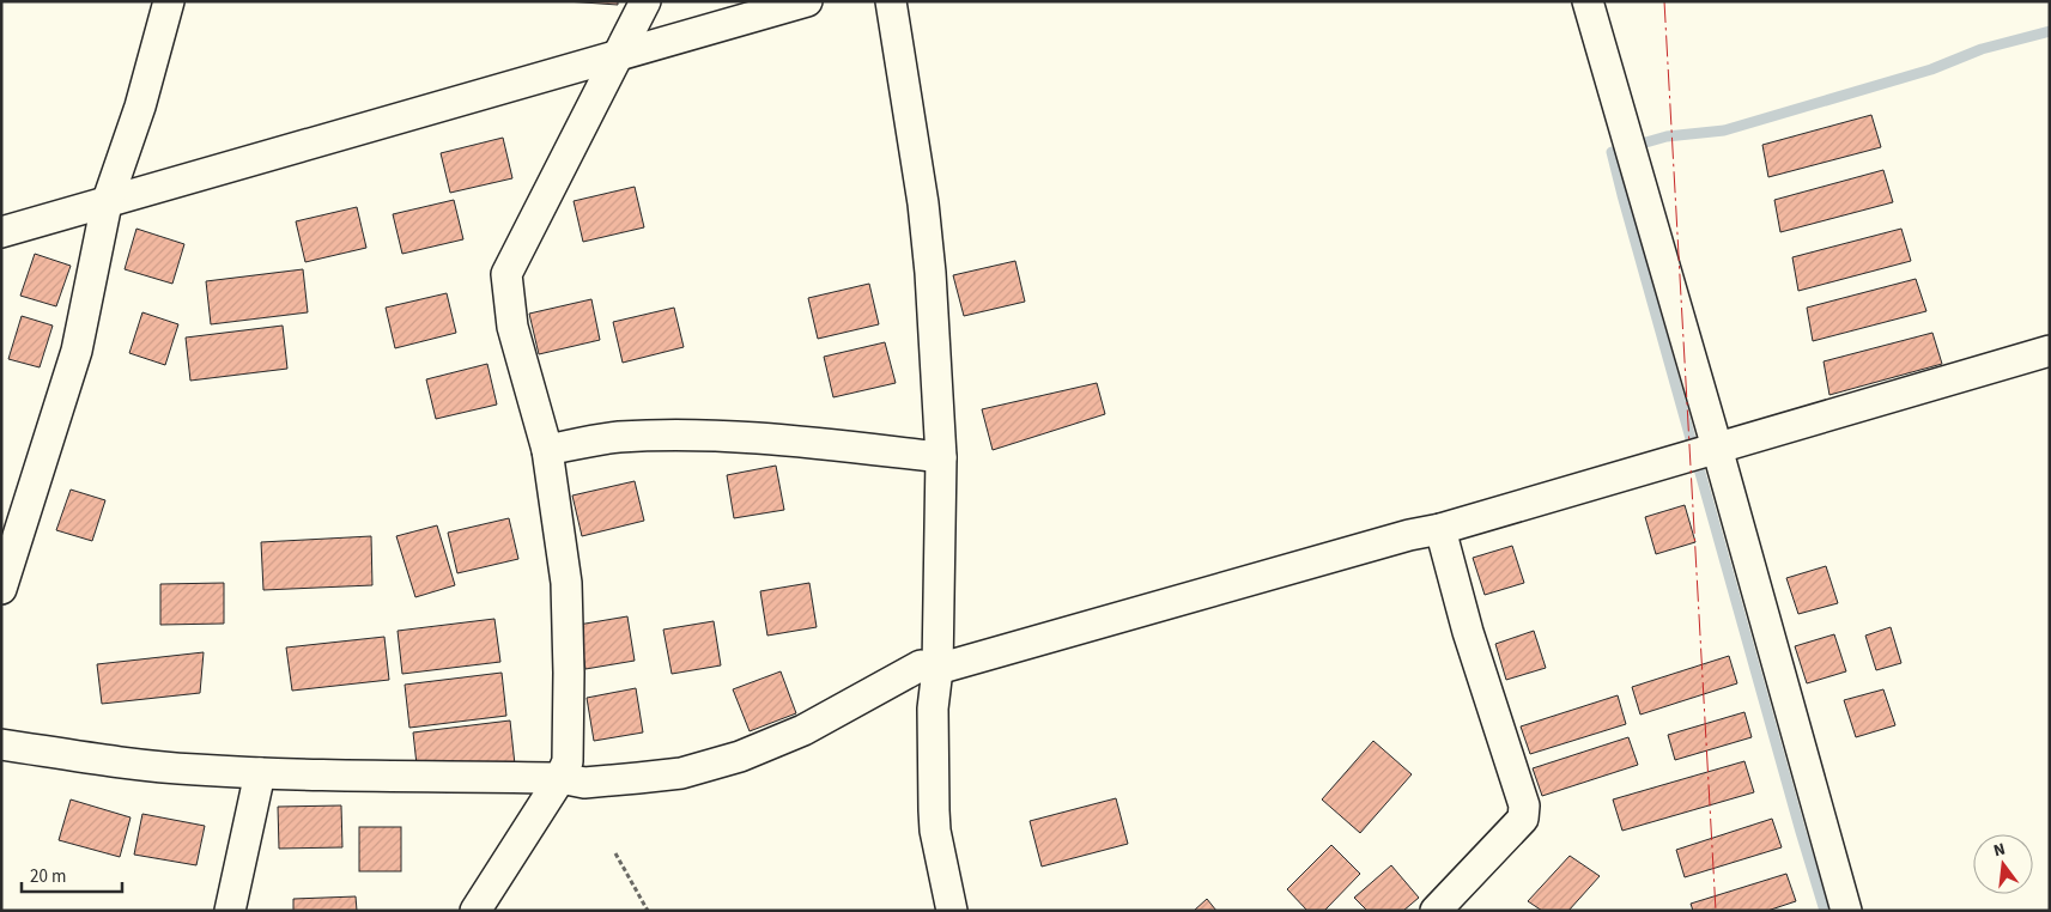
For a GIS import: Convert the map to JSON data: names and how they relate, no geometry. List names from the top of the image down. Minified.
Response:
{"scale_bar":"20 m","north":"top"}
